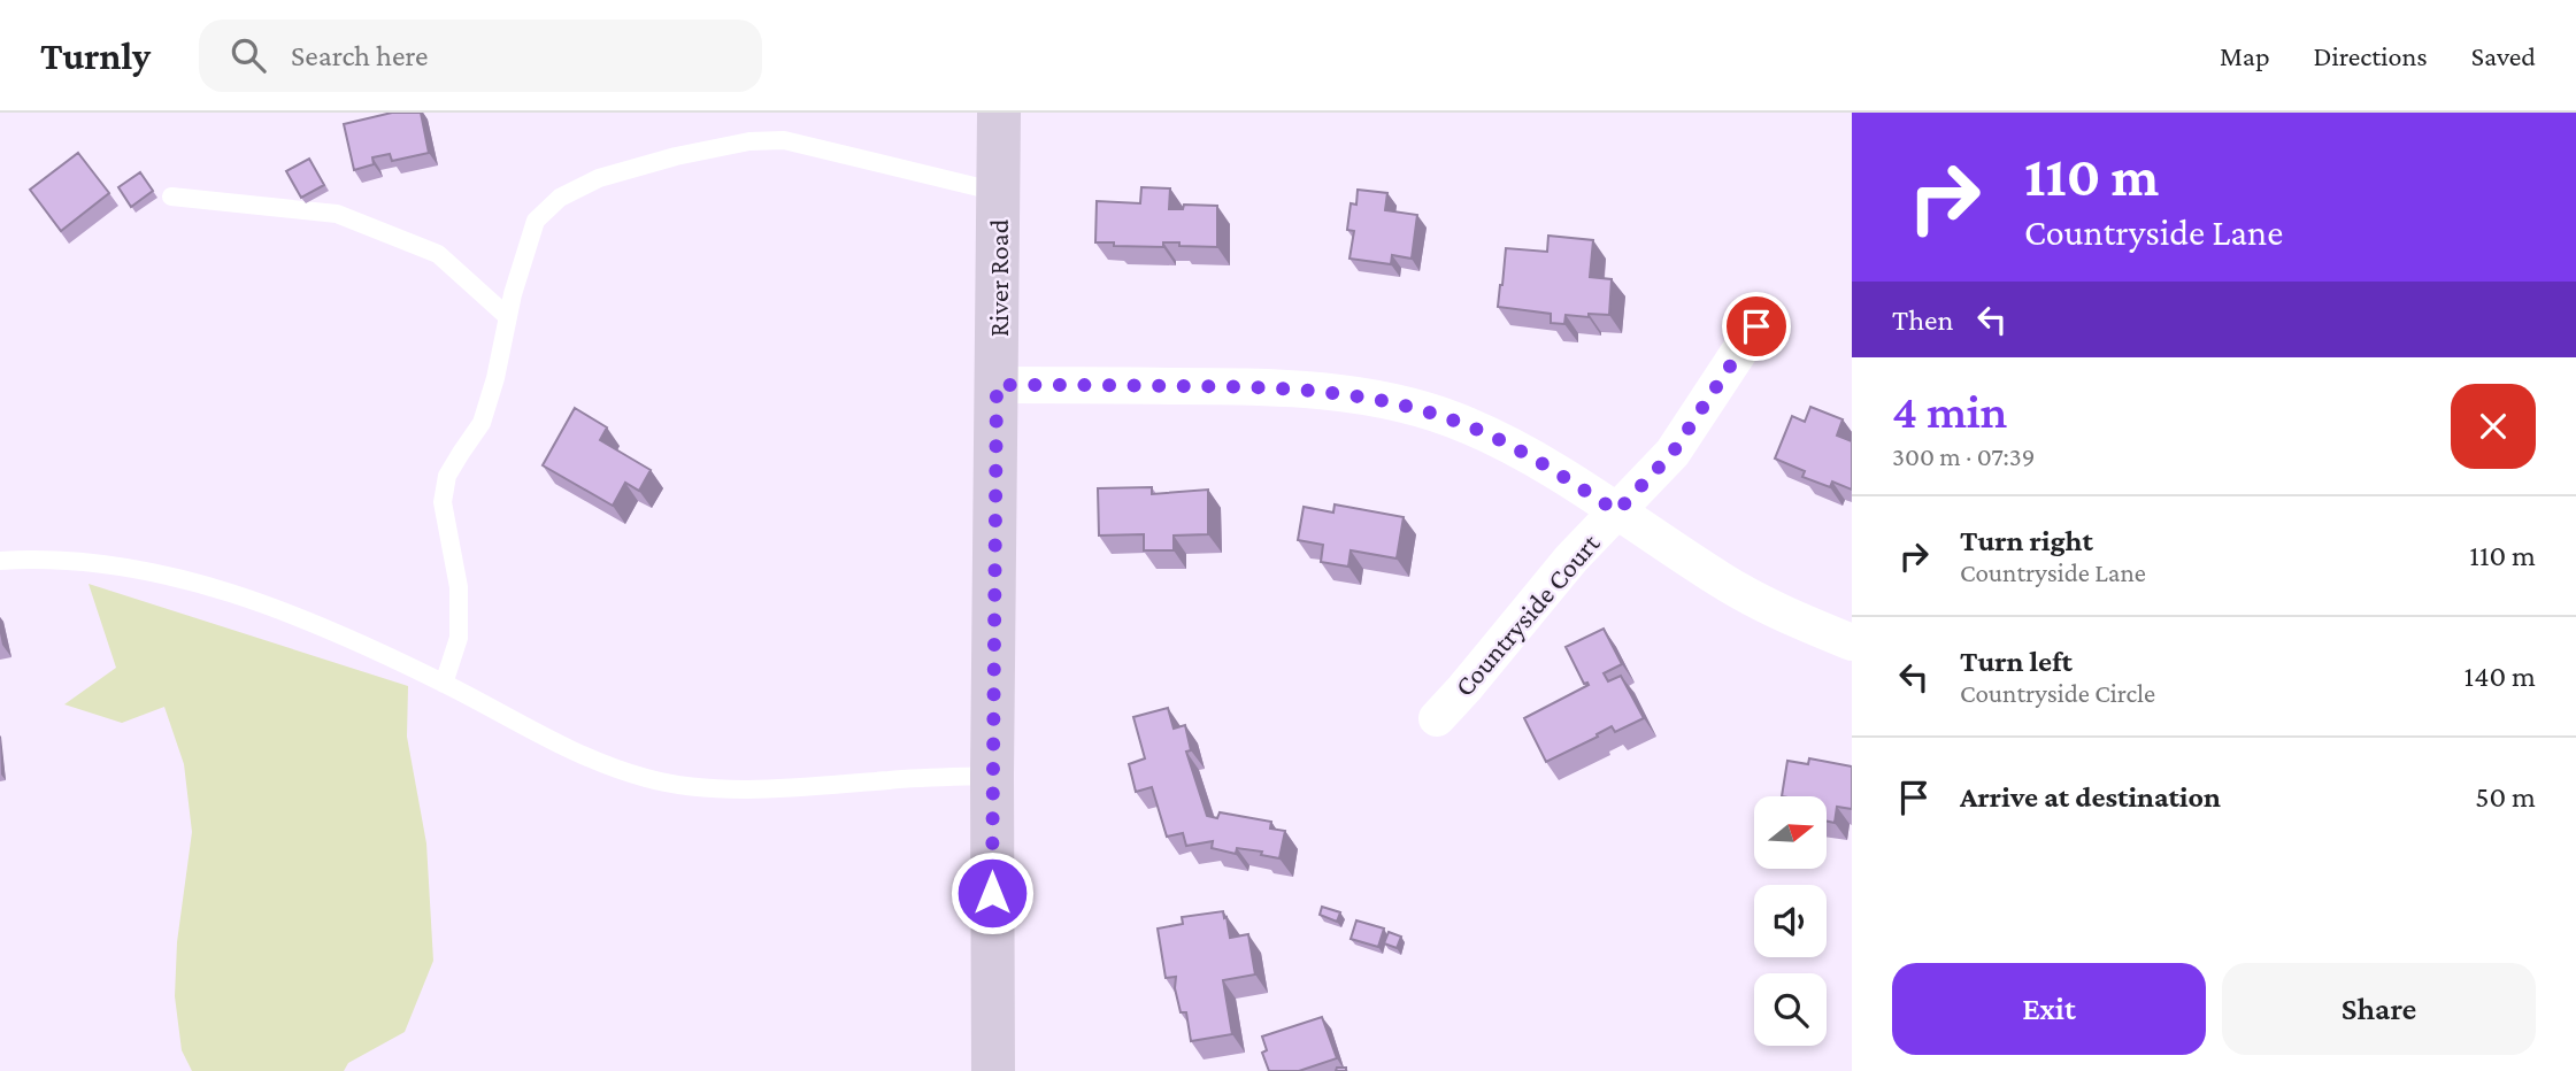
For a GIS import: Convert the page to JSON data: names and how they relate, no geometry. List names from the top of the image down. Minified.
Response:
{"streets":{"main road":["River Road"],"street":["Countryside Court"]},"north":"right","page":{"header":"Turnly","search":"Search here","nav":["Map","Directions","Saved"],"turn":["110 m","Countryside Lane"],"then":"Then","heading":["4 min","300 m · 07:39"],"list":[{"name":"Turn right","note":"Countryside Lane","value":"110 m"},{"name":"Turn left","note":"Countryside Circle","value":"140 m"},{"name":"Arrive at destination","value":"50 m"}],"buttons":["Exit","Share"]}}
